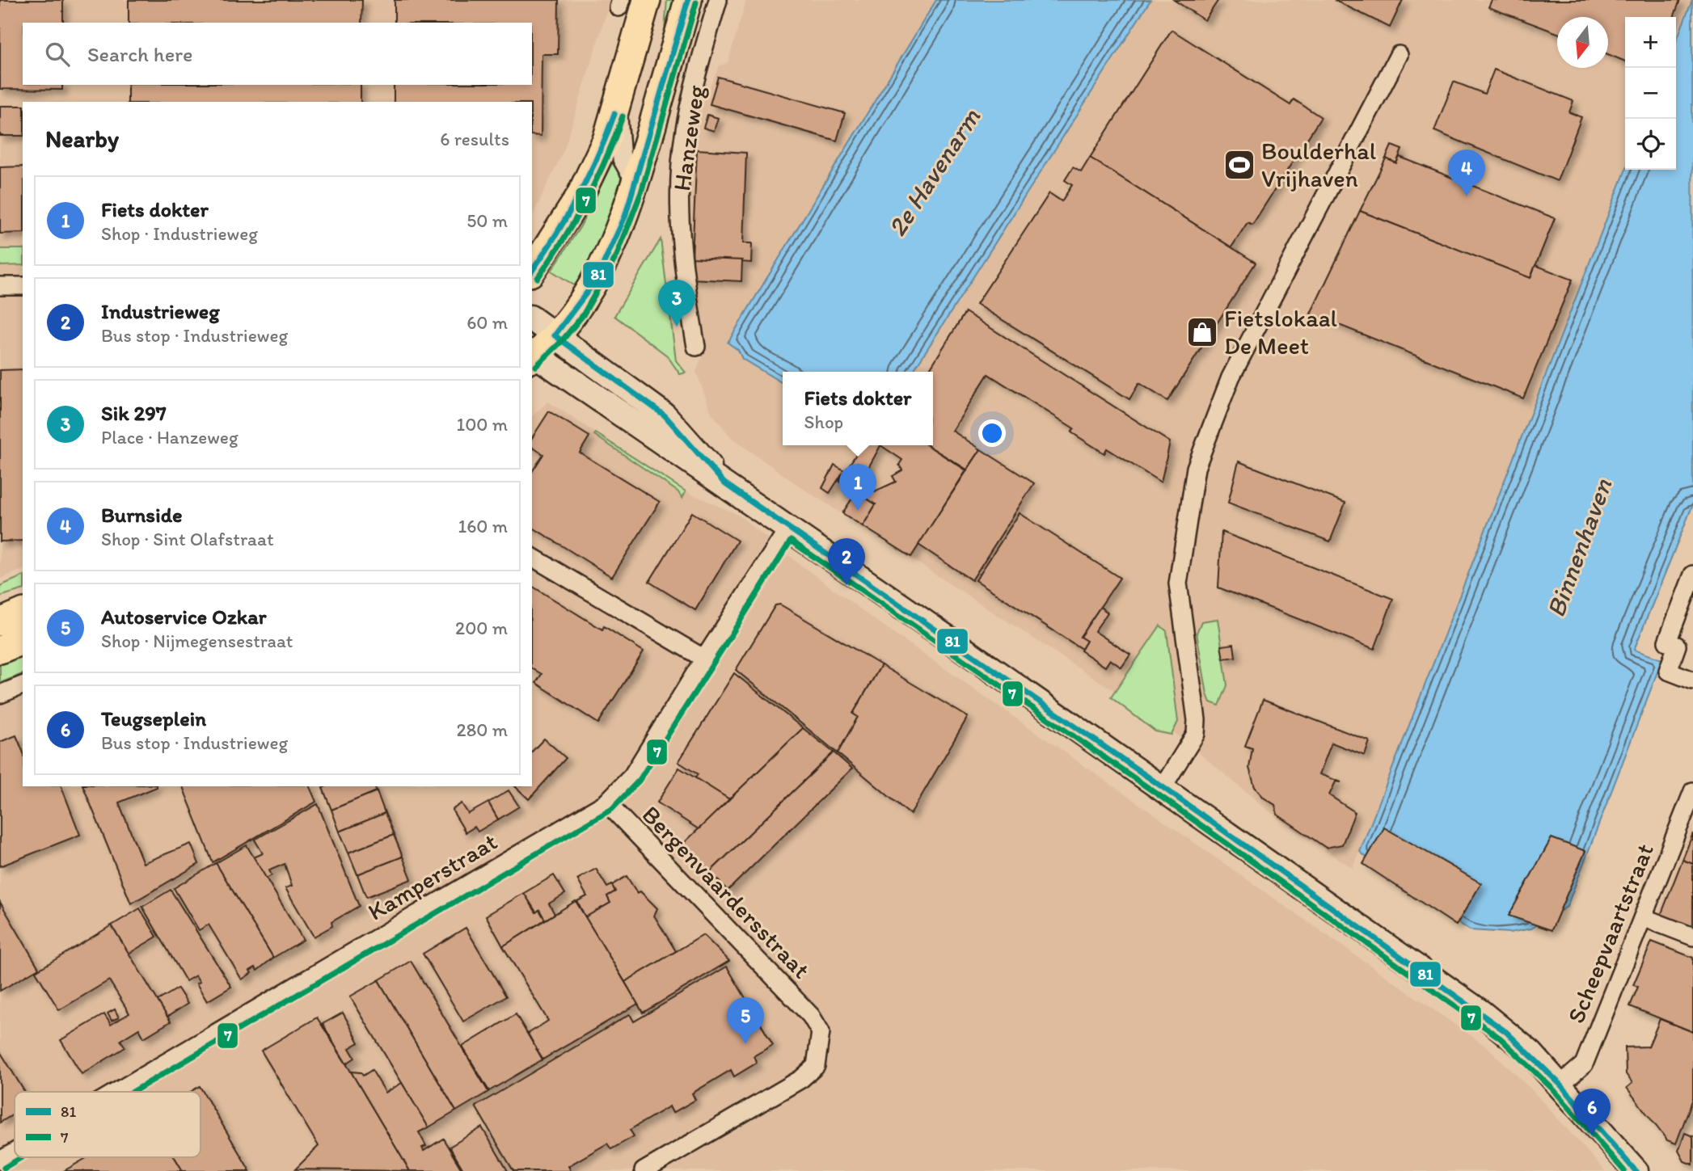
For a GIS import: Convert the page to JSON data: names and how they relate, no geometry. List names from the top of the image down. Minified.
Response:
{"streets":{"main road":["Hanzeweg"],"street":["Kamperstraat","Bergenvaardersstraat","Scheepvaartstraat"]},"crossings":[["Kamperstraat","Bergenvaardersstraat"]],"water":["2e Havenarm","Binnenhaven"],"places":{"sports":["Boulderhal Vrijhaven"],"shop":["Fietslokaal De Meet"]},"lines":["transit line 81","transit line 7"],"legend":["81","7"],"north":"bottom","page":{"map_buttons":["+","−"],"search":"Search here","heading":["Nearby","6 results"],"pins":["4","3","1","2","5","6"],"list":[{"mark":"1","name":"Fiets dokter","note":"Shop · Industrieweg","value":"50 m"},{"mark":"2","name":"Industrieweg","note":"Bus stop · Industrieweg","value":"60 m"},{"mark":"3","name":"Sik 297","note":"Place · Hanzeweg","value":"100 m"},{"mark":"4","name":"Burnside","note":"Shop · Sint Olafstraat","value":"160 m"},{"mark":"5","name":"Autoservice Ozkar","note":"Shop · Nijmegensestraat","value":"200 m"},{"mark":"6","name":"Teugseplein","note":"Bus stop · Industrieweg","value":"280 m"}],"popup":["Fiets dokter","Shop"]}}
